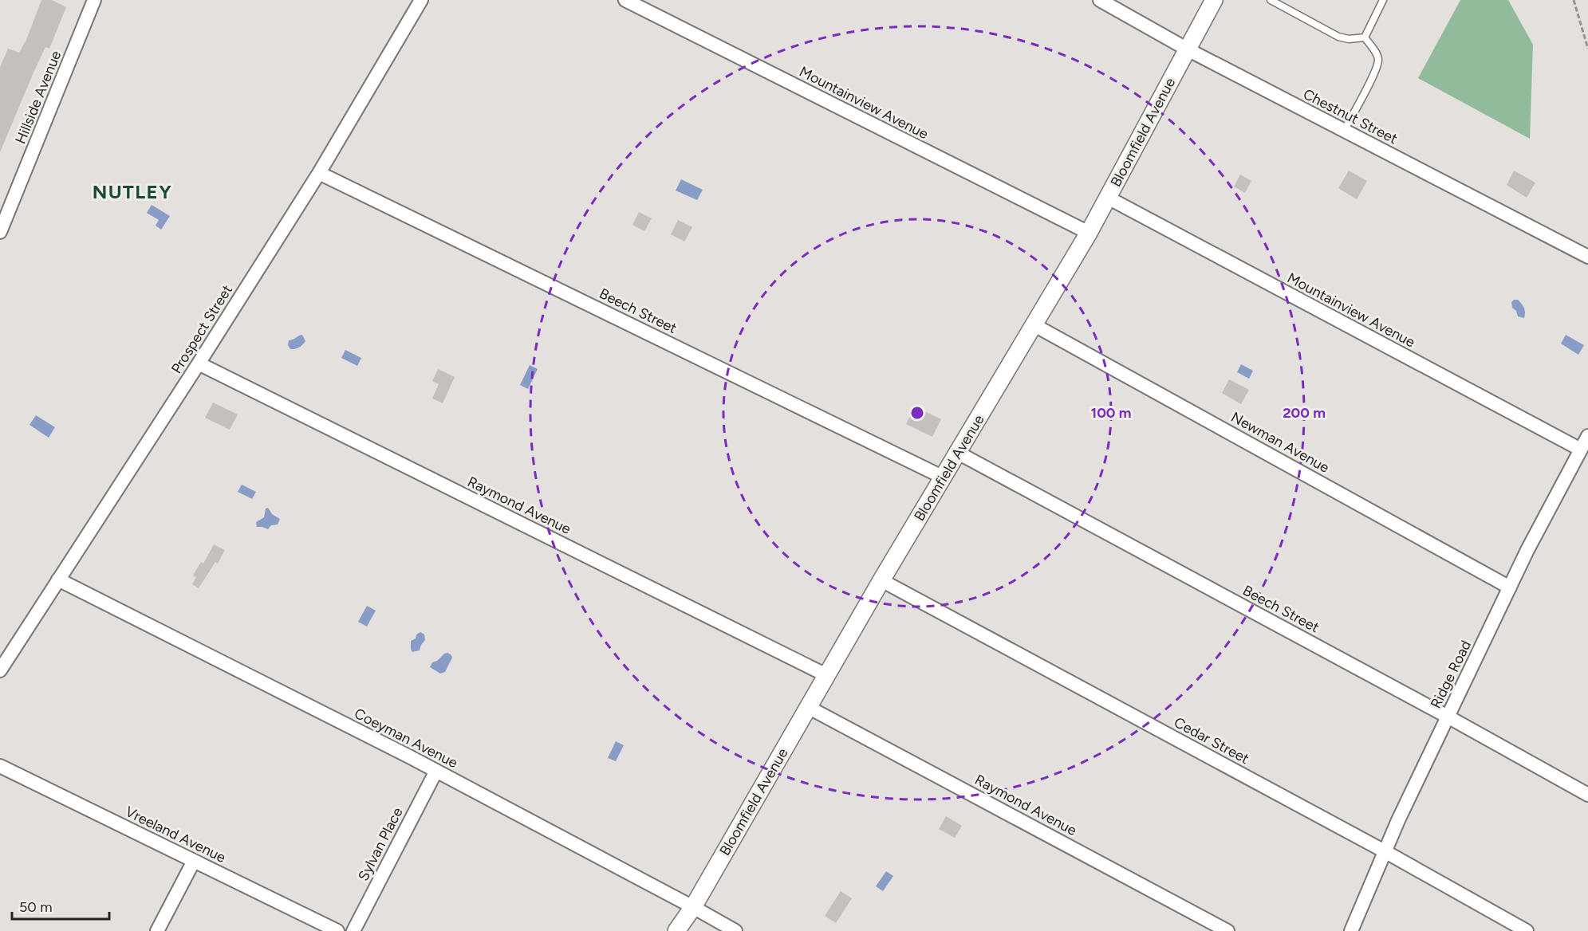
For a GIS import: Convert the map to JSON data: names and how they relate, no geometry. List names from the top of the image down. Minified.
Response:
{"streets":{"street":["Hillside Avenue","Mountainview Avenue","Chestnut Street","Bloomfield Avenue","Beech Street","Prospect Street","Newman Avenue","Raymond Avenue","Ridge Road","Coeyman Avenue","Cedar Street","Vreeland Avenue","Sylvan Place"]},"crossings":[["Mountainview Avenue","Bloomfield Avenue"],["Mountainview Avenue","Ridge Road"],["Chestnut Street","Bloomfield Avenue"],["Bloomfield Avenue","Beech Street"],["Bloomfield Avenue","Newman Avenue"],["Bloomfield Avenue","Raymond Avenue"],["Bloomfield Avenue","Coeyman Avenue"],["Bloomfield Avenue","Cedar Street"],["Beech Street","Prospect Street"],["Beech Street","Ridge Road"],["Prospect Street","Raymond Avenue"],["Prospect Street","Coeyman Avenue"],["Newman Avenue","Ridge Road"],["Ridge Road","Cedar Street"],["Coeyman Avenue","Sylvan Place"]],"districts":["NUTLEY"],"scale_bar":"50 m","rings":["100 m","200 m"]}
